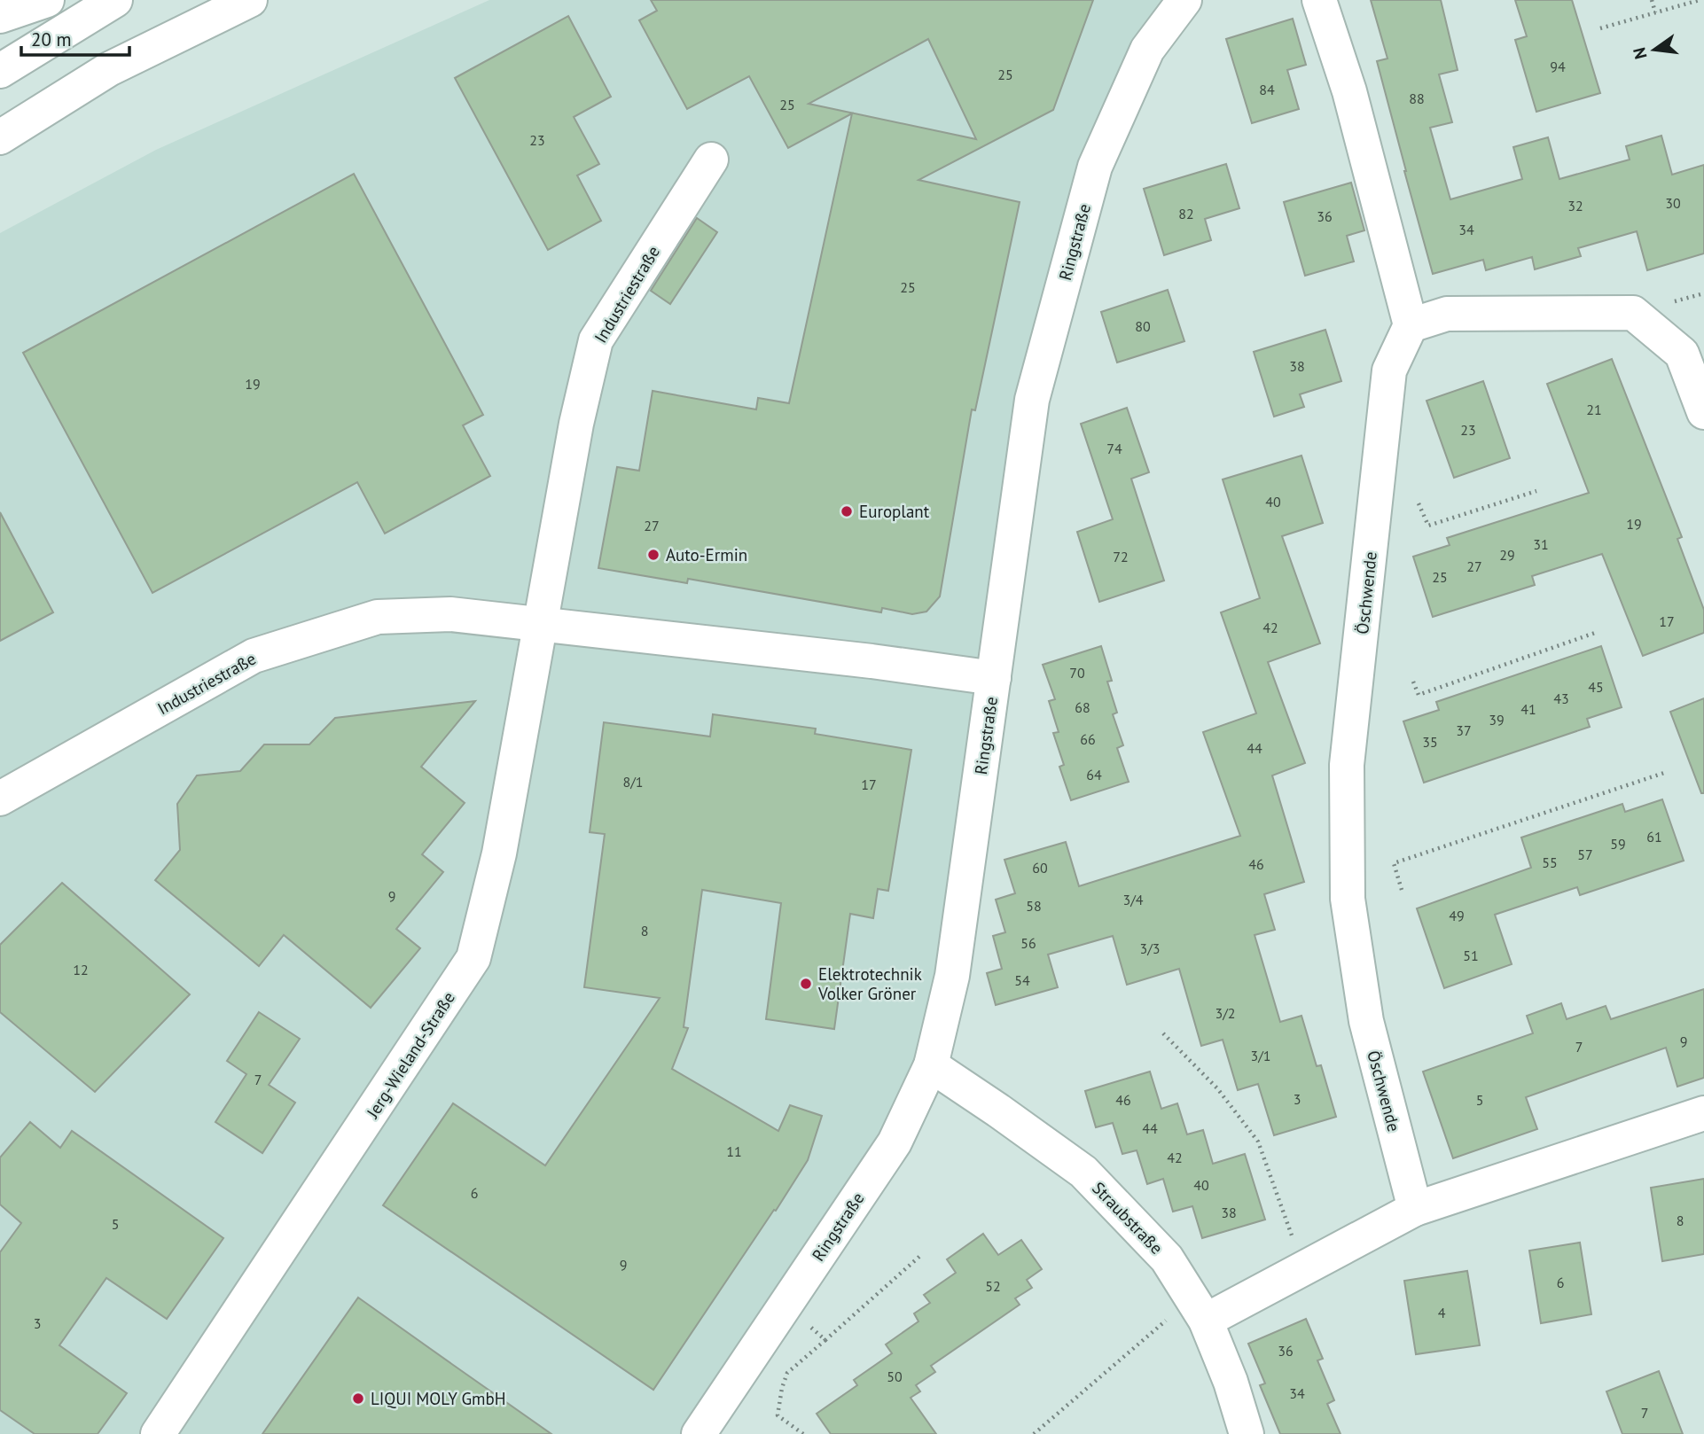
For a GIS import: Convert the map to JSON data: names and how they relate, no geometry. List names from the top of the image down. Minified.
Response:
{"streets":{"main road":["Ringstraße","Industriestraße","Öschwende","Jerg-Wieland-Straße","Straubstraße"]},"crossings":[["Ringstraße","Industriestraße"],["Ringstraße","Straubstraße"],["Industriestraße","Jerg-Wieland-Straße"]],"places":["Europlant","Auto-Ermin","Elektrotechnik Volker Gröner","LIQUI MOLY GmbH"],"house_numbers":["94","25","84","88","25","23","30","32","82","36","34","25","80","38","19","21","23","74","40","19","27","31","29","72","27","25","17","42","70","45","43","68","41","39","37","66","35","44","64","8/1","17","61","59","57","55","46","60","9","3/4","58","49","8","56","3/3","51","12","54","3/2","9","7","3/1","7","3","46","5","44","11","42","40","6","38","8","5","9","6","52","4","3","36","50","34","7"],"scale_bar":"20 m","north":"left"}
